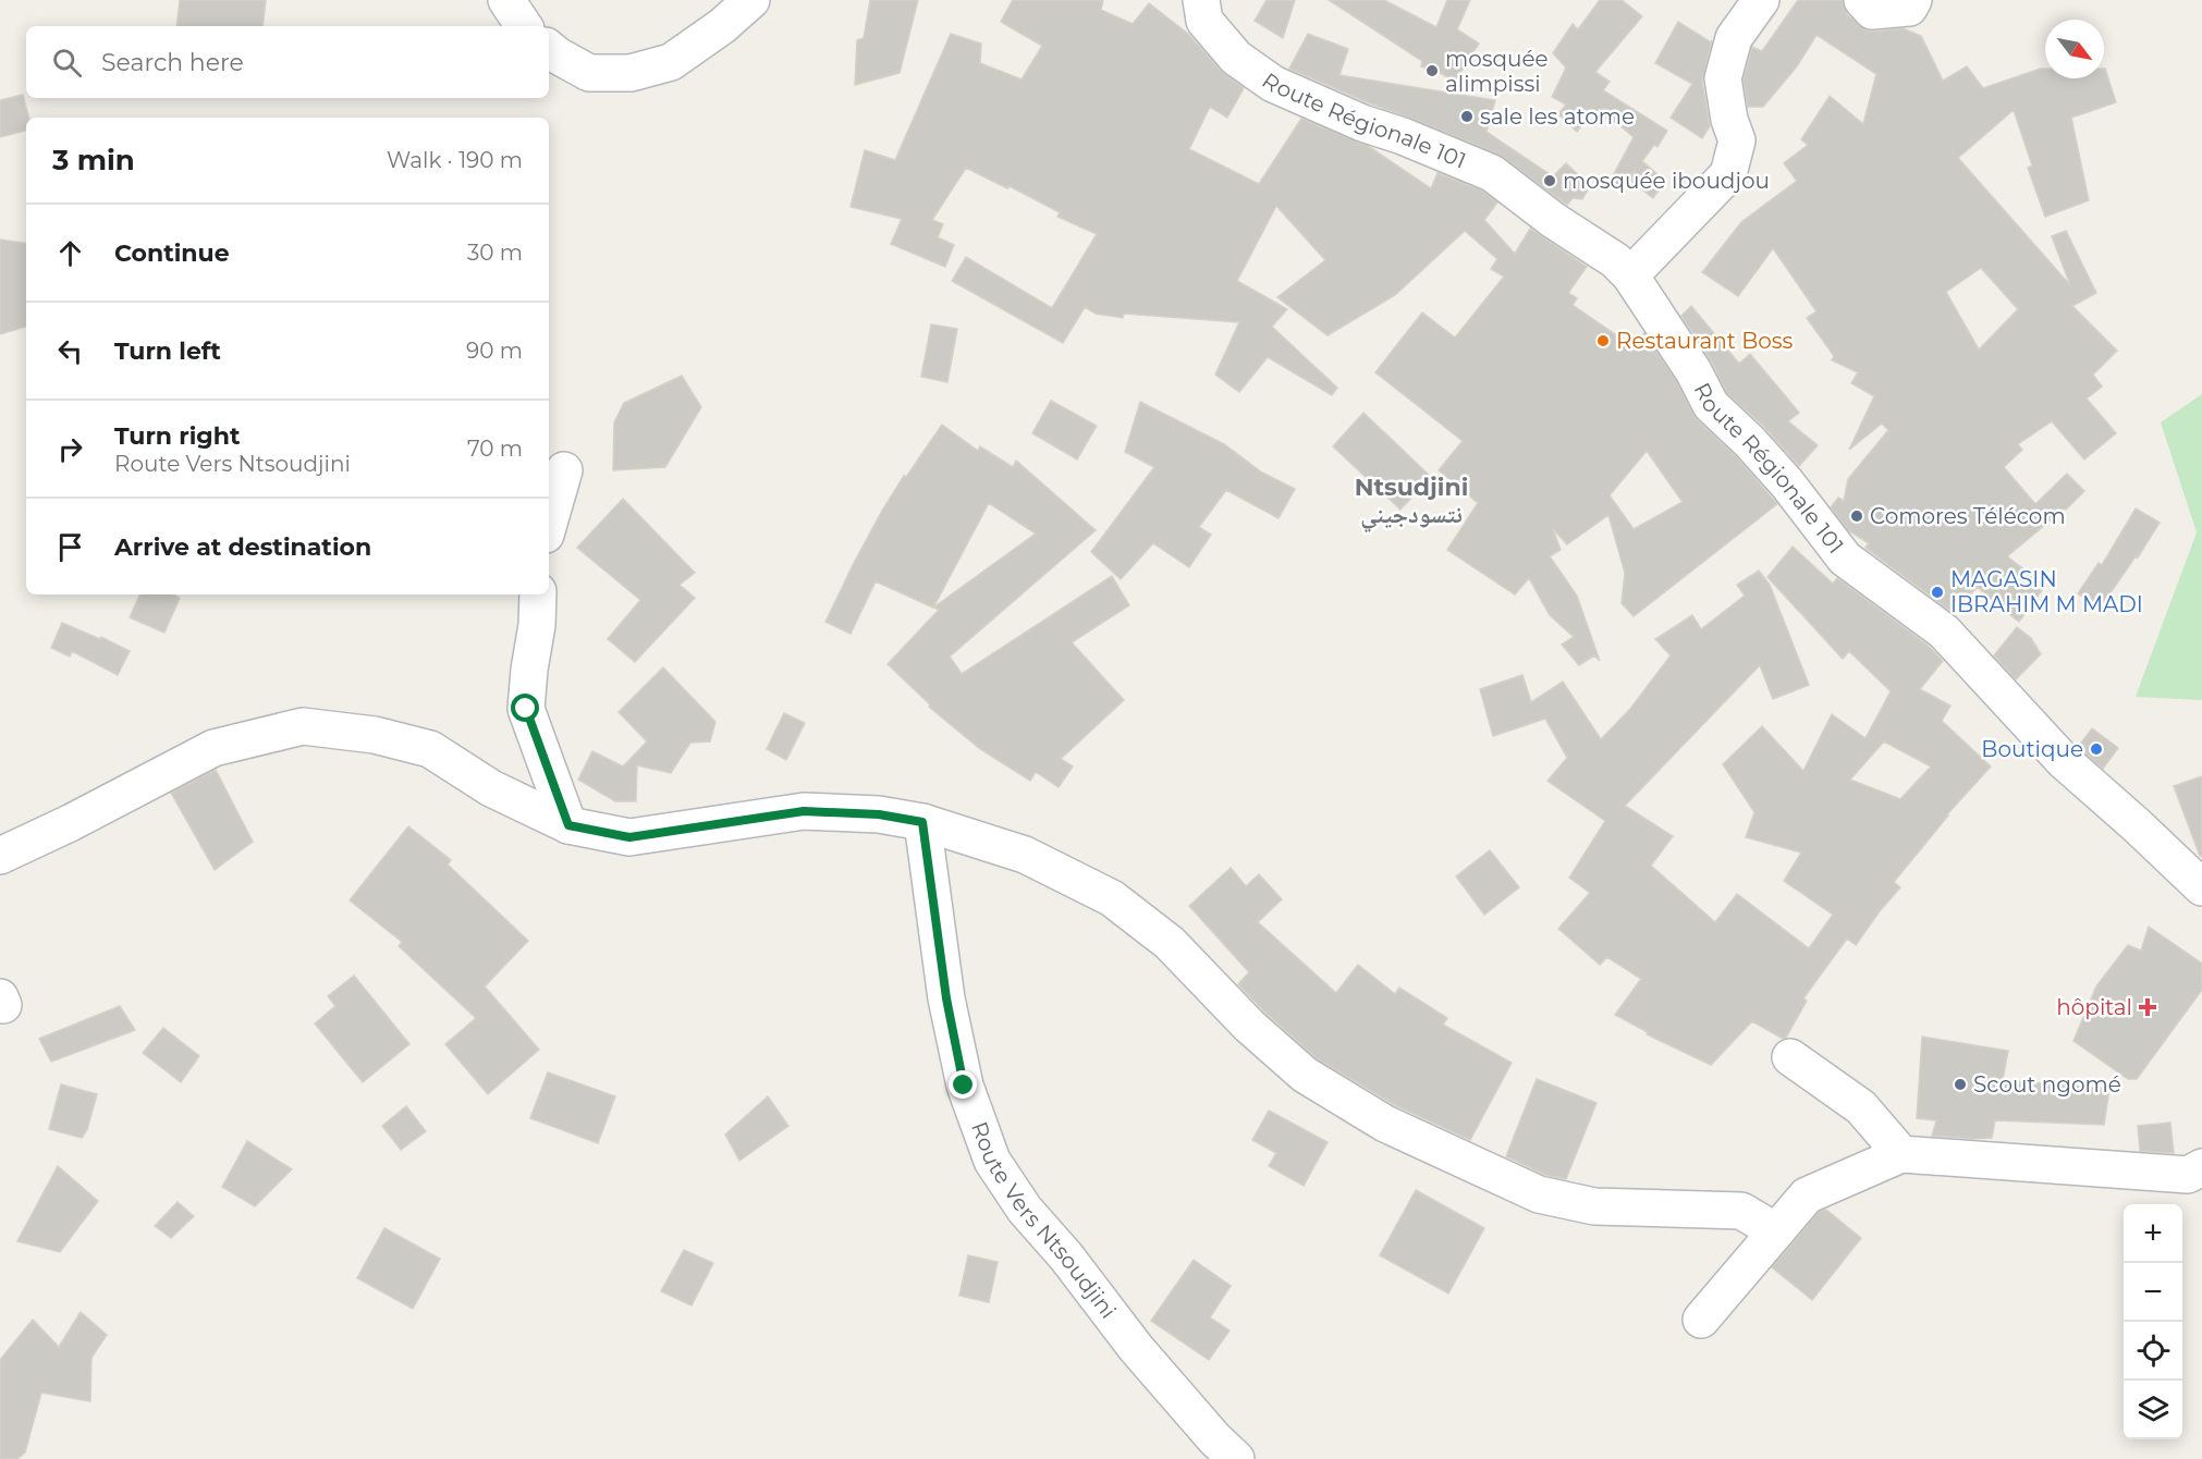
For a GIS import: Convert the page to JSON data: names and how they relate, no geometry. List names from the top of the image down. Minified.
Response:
{"streets":{"street":["Route Régionale 101","Route Vers Ntsoudjini"]},"districts":["Ntsudjini نتسودجيني"],"places":{"other":["mosquée alimpissi","sale les atome","mosquée iboudjou","Restaurant Boss","Comores Télécom","MAGASIN IBRAHIM M MADI","Boutique","Scout ngomé"],"health":["hôpital"]},"north":"bottom right","page":{"search":"Search here","heading":["3 min","Walk · 190 m"],"list":[["Continue","30 m"],["Turn left","90 m"],["Turn right","Route Vers Ntsoudjini","70 m"],"Arrive at destination"],"map_buttons":["+","−"]}}
